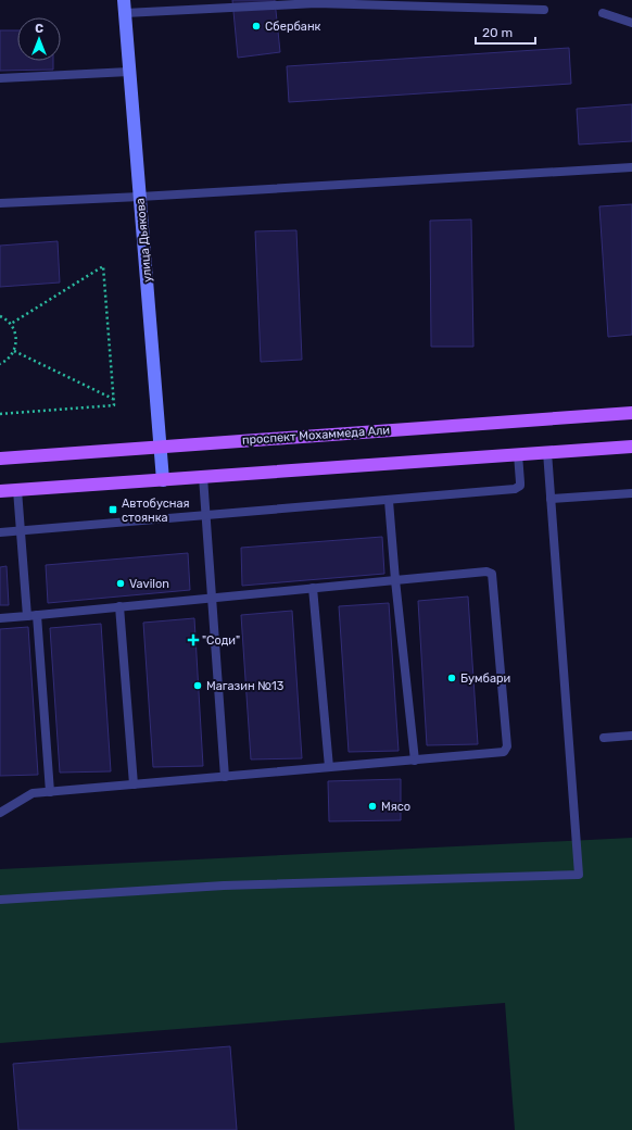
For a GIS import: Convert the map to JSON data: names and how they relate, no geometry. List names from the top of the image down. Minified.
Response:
{"streets":{"main road":["проспект Мохаммеда Али"],"street":["улица Дьякова"]},"crossings":[["улица Дьякова","проспект Мохаммеда Али"]],"places":{"other":["Сбербанк","Vavilon","Бумбари","Магазин №13","Мясо"],"transit":["Автобусная стоянка"],"health":["\"Соди\""]},"scale_bar":"20 m","north":"top"}
